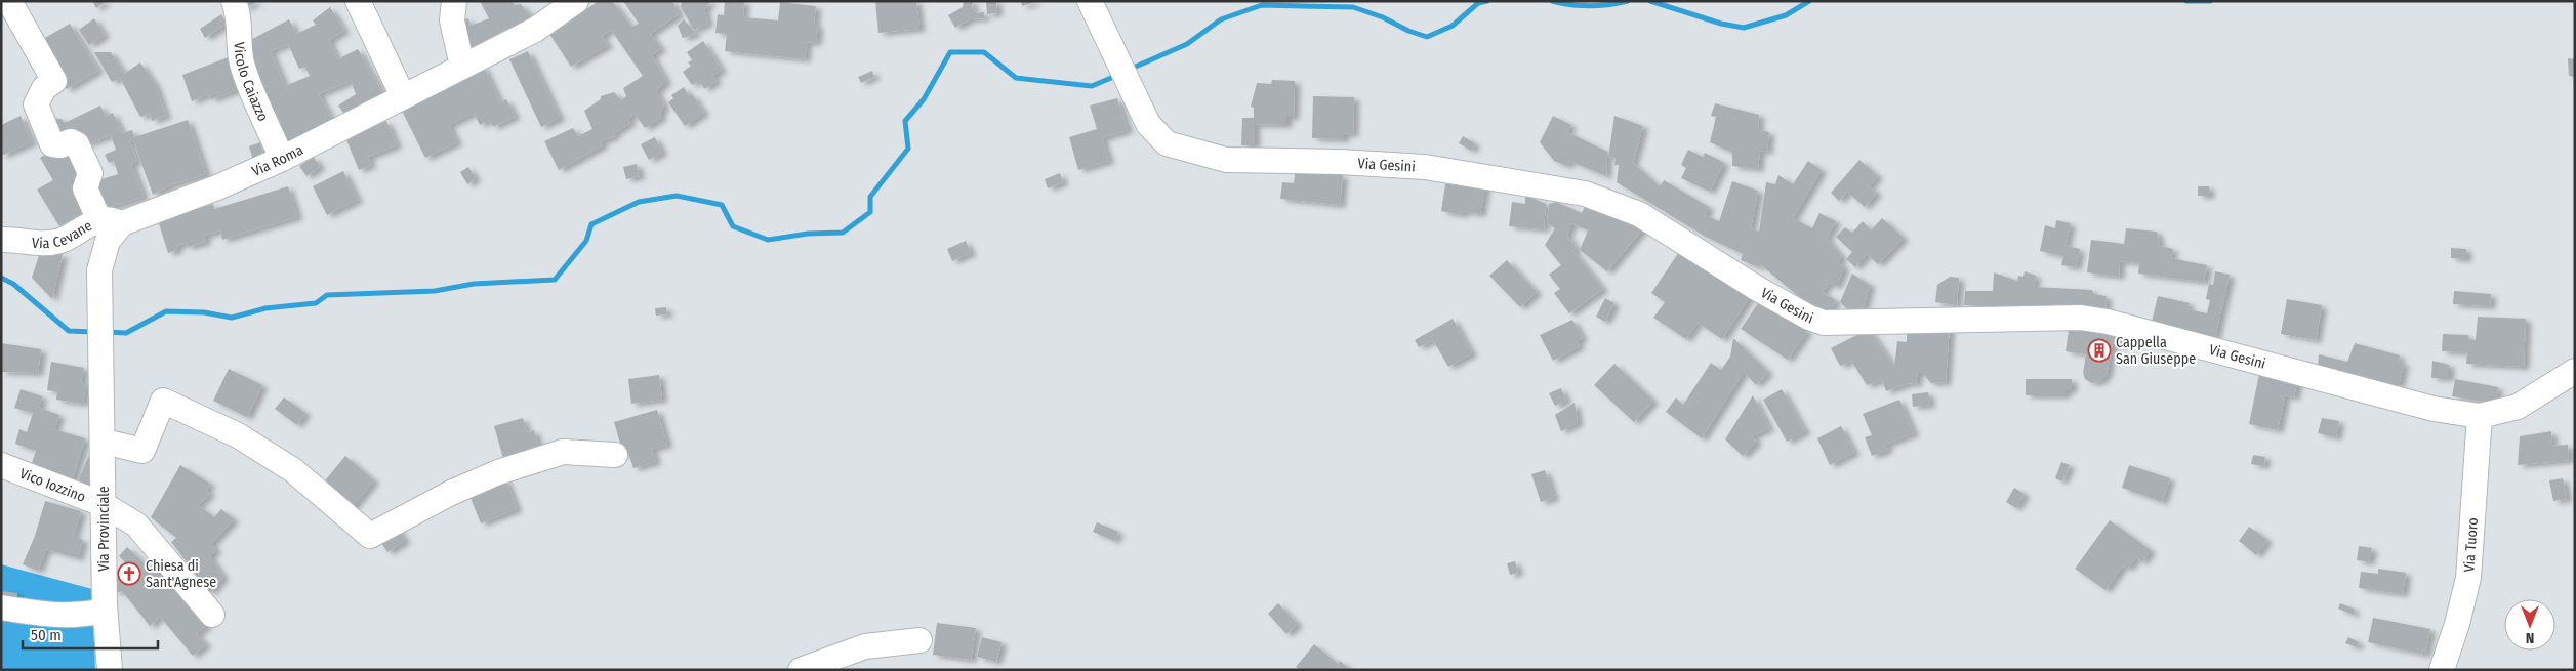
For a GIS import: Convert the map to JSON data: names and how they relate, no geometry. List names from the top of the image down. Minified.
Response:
{"streets":{"street":["Vicolo Caiazzo","Via Roma","Via Gesini","Via Cevane","Vico Iozzino","Via Provinciale","Via Tuoro"]},"crossings":[["Vicolo Caiazzo","Via Roma"],["Via Roma","Via Cevane"],["Via Roma","Via Provinciale"],["Via Gesini","Via Tuoro"],["Via Cevane","Via Provinciale"],["Vico Iozzino","Via Provinciale"]],"places":{"building":["Cappella San Giuseppe"],"church":["Chiesa di Sant'Agnese"]},"scale_bar":"50 m","north":"bottom"}
